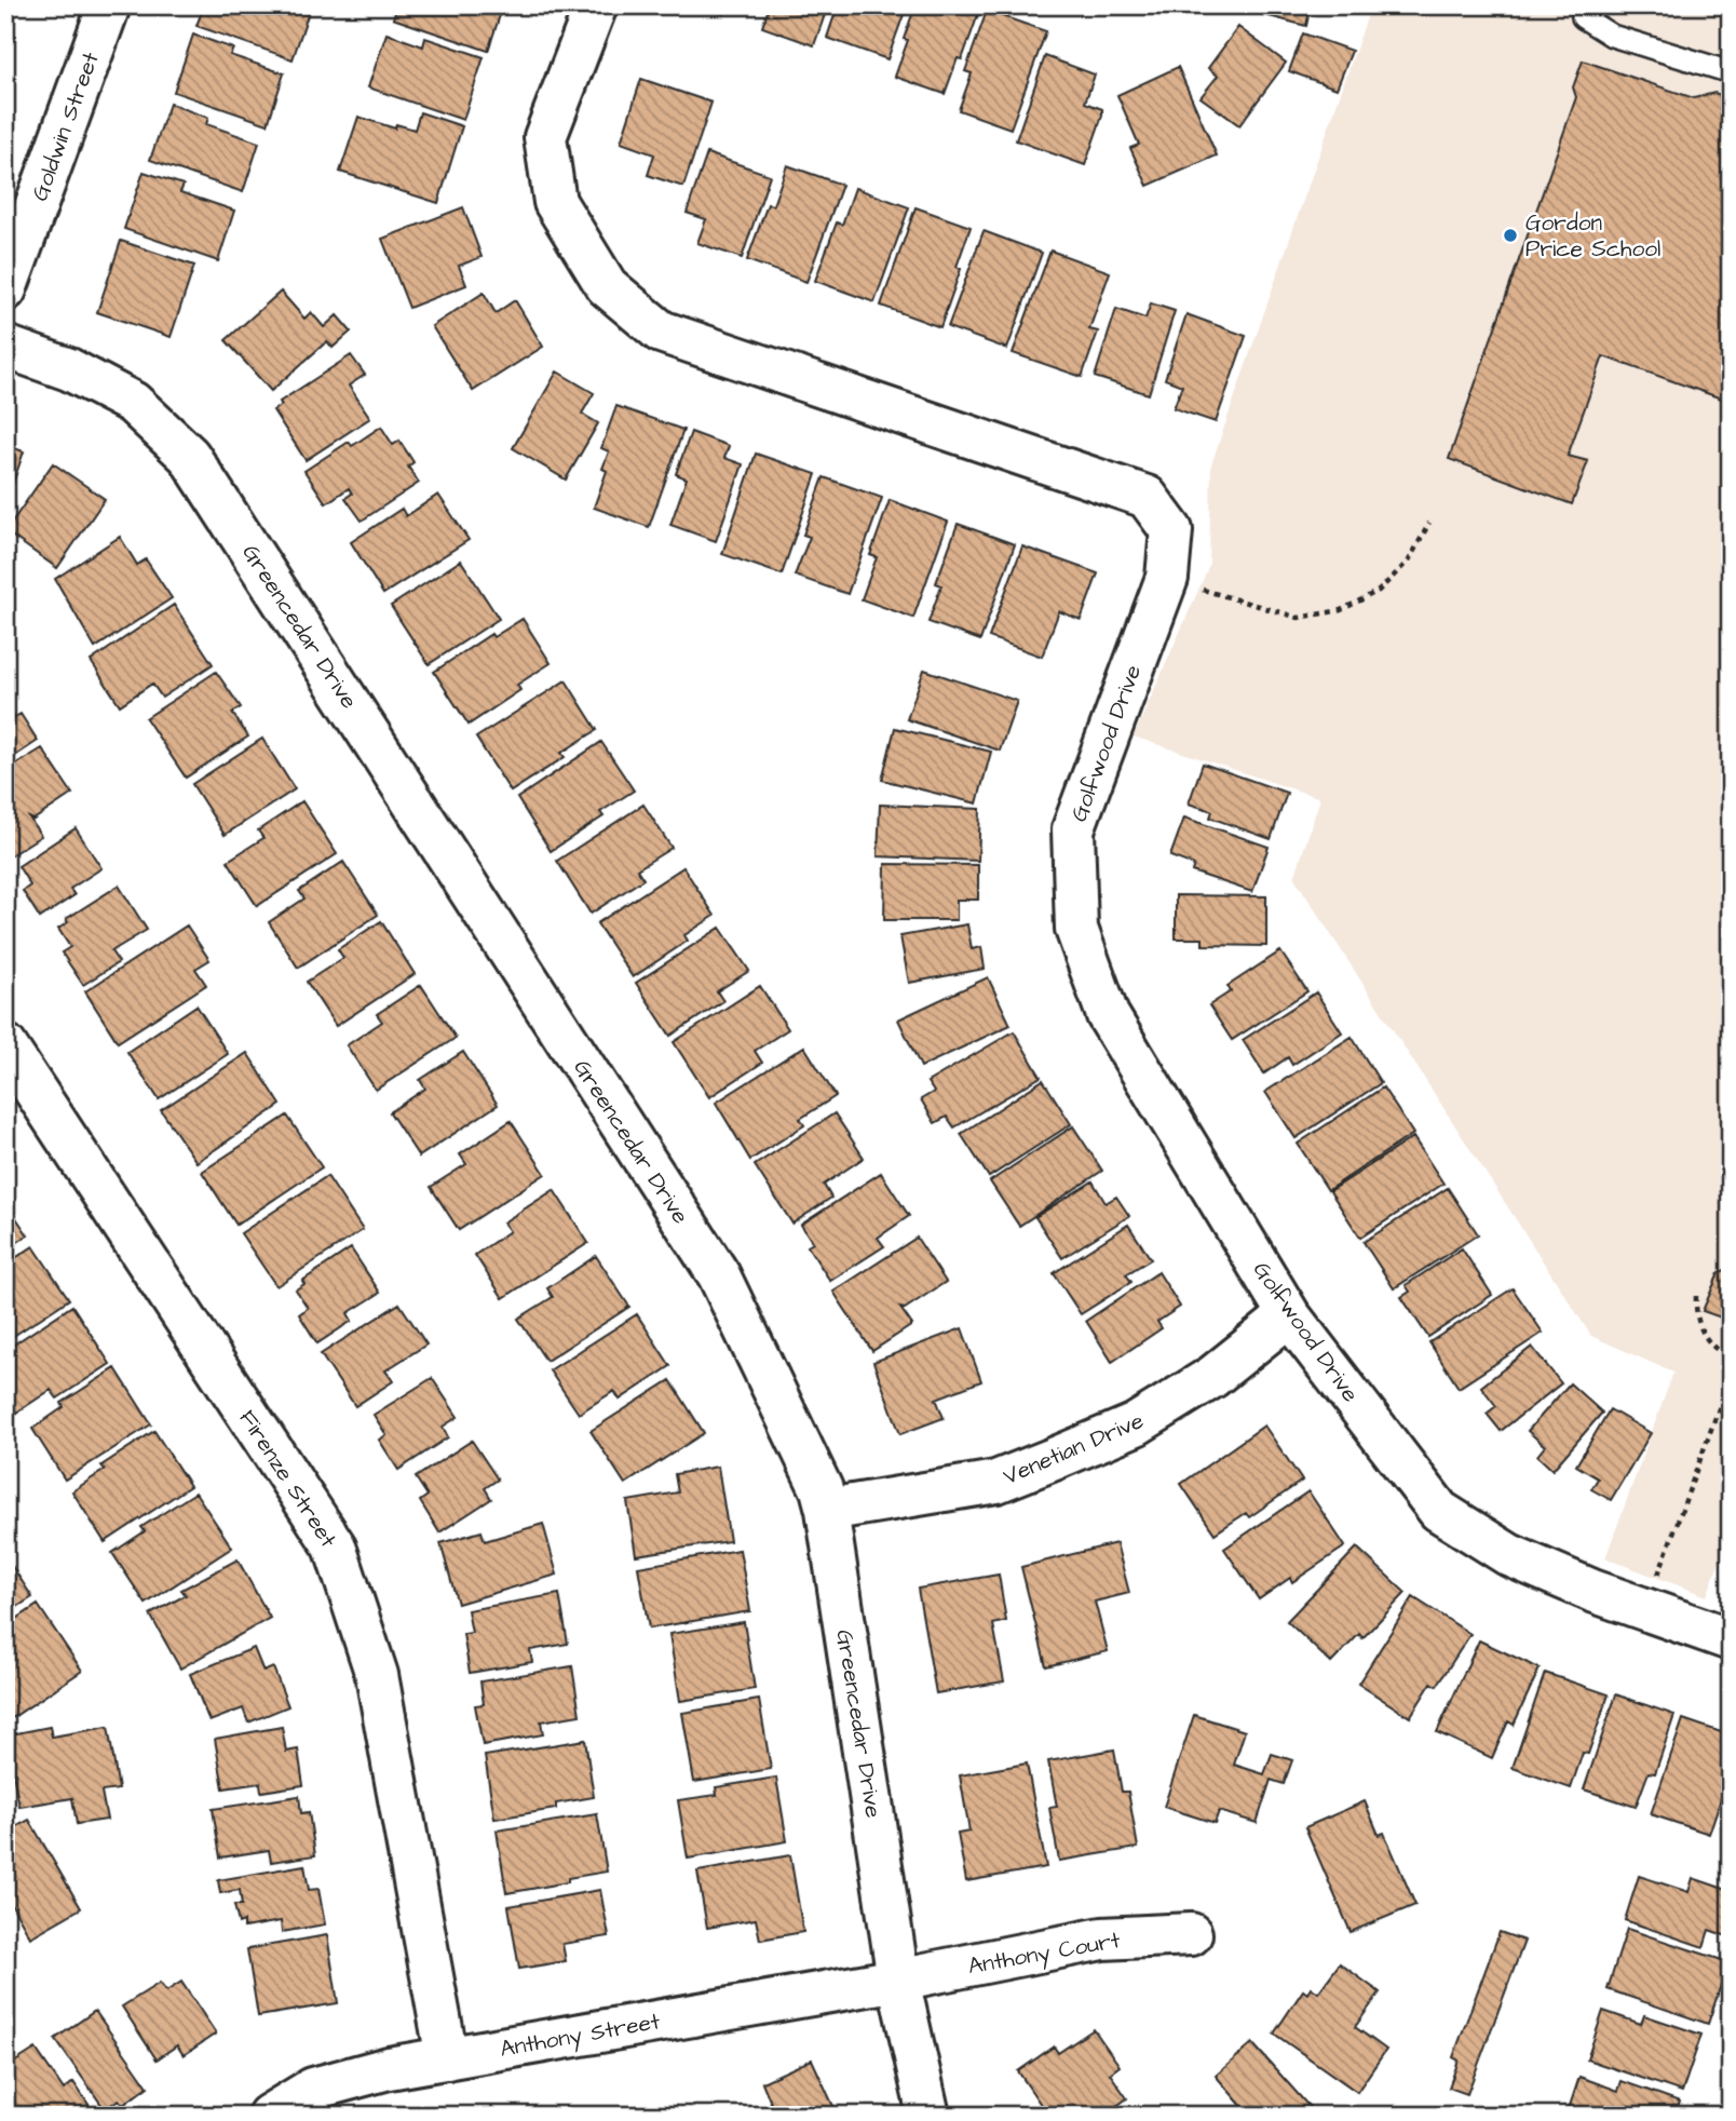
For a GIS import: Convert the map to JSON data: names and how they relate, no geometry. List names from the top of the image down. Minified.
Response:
{"streets":{"street":["Goldwin Street","Greencedar Drive","Golfwood Drive","Venetian Drive","Firenze Street","Anthony Court","Anthony Street"]},"crossings":[["Greencedar Drive","Venetian Drive"],["Greencedar Drive","Anthony Court"],["Greencedar Drive","Anthony Street"],["Golfwood Drive","Venetian Drive"],["Firenze Street","Anthony Street"],["Anthony Court","Anthony Street"]],"places":["Gordon Price School"]}
